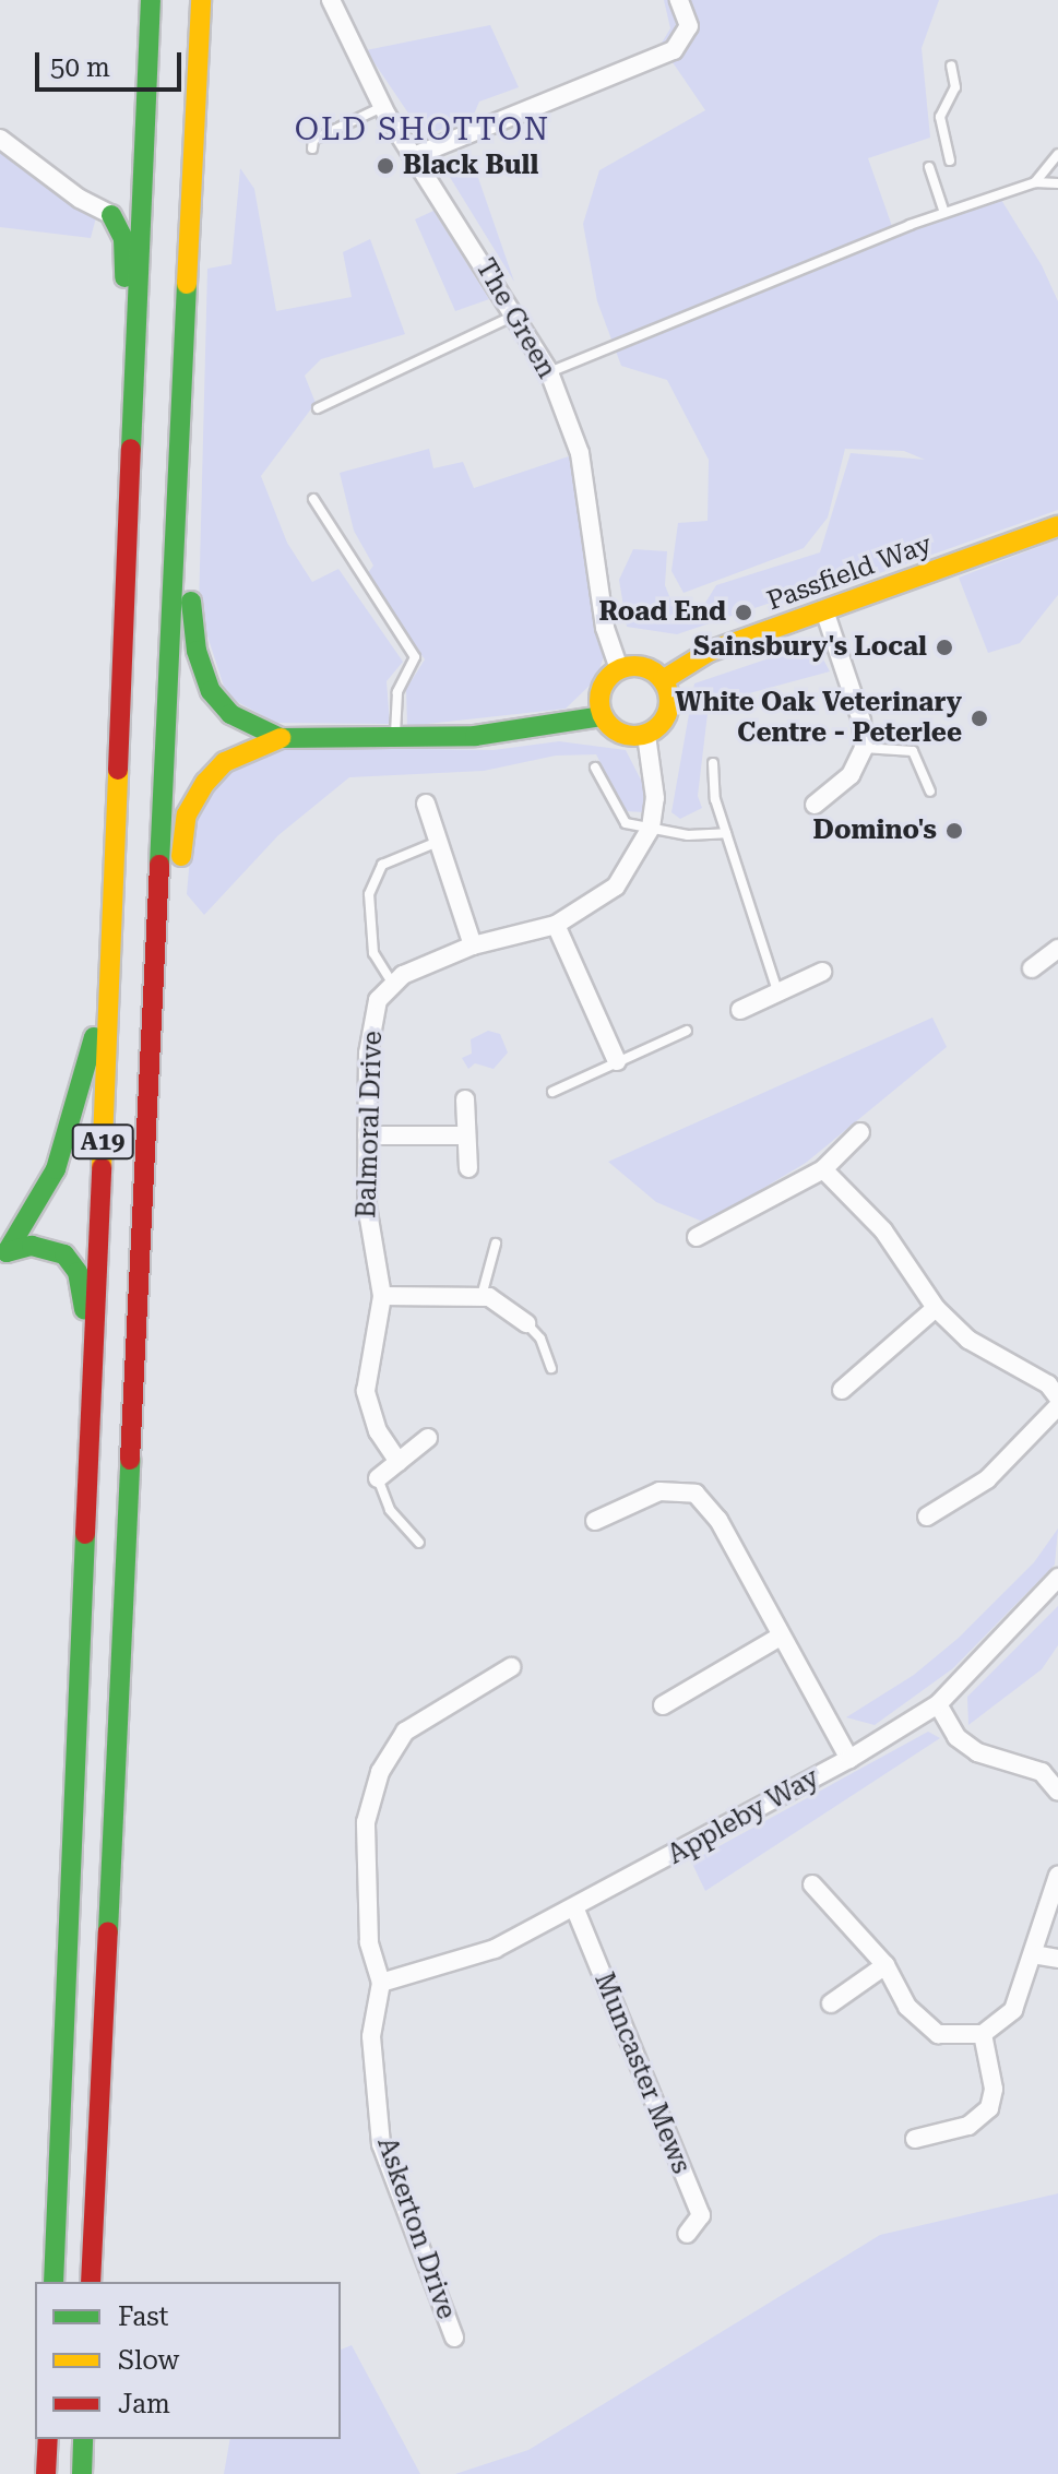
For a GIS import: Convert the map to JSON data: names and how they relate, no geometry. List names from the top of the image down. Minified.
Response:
{"streets":{"main road":["Passfield Way","A19"],"street":["The Green","Balmoral Drive","Appleby Way","Muncaster Mews","Askerton Drive"]},"crossings":[["The Green","Passfield Way"],["Appleby Way","Muncaster Mews"],["Appleby Way","Askerton Drive"]],"districts":["OLD SHOTTON"],"places":["Black Bull","Road End","Sainsbury's Local","White Oak Veterinary Centre - Peterlee","Domino's"],"legend":["Fast","Slow","Jam"],"scale_bar":"50 m"}
